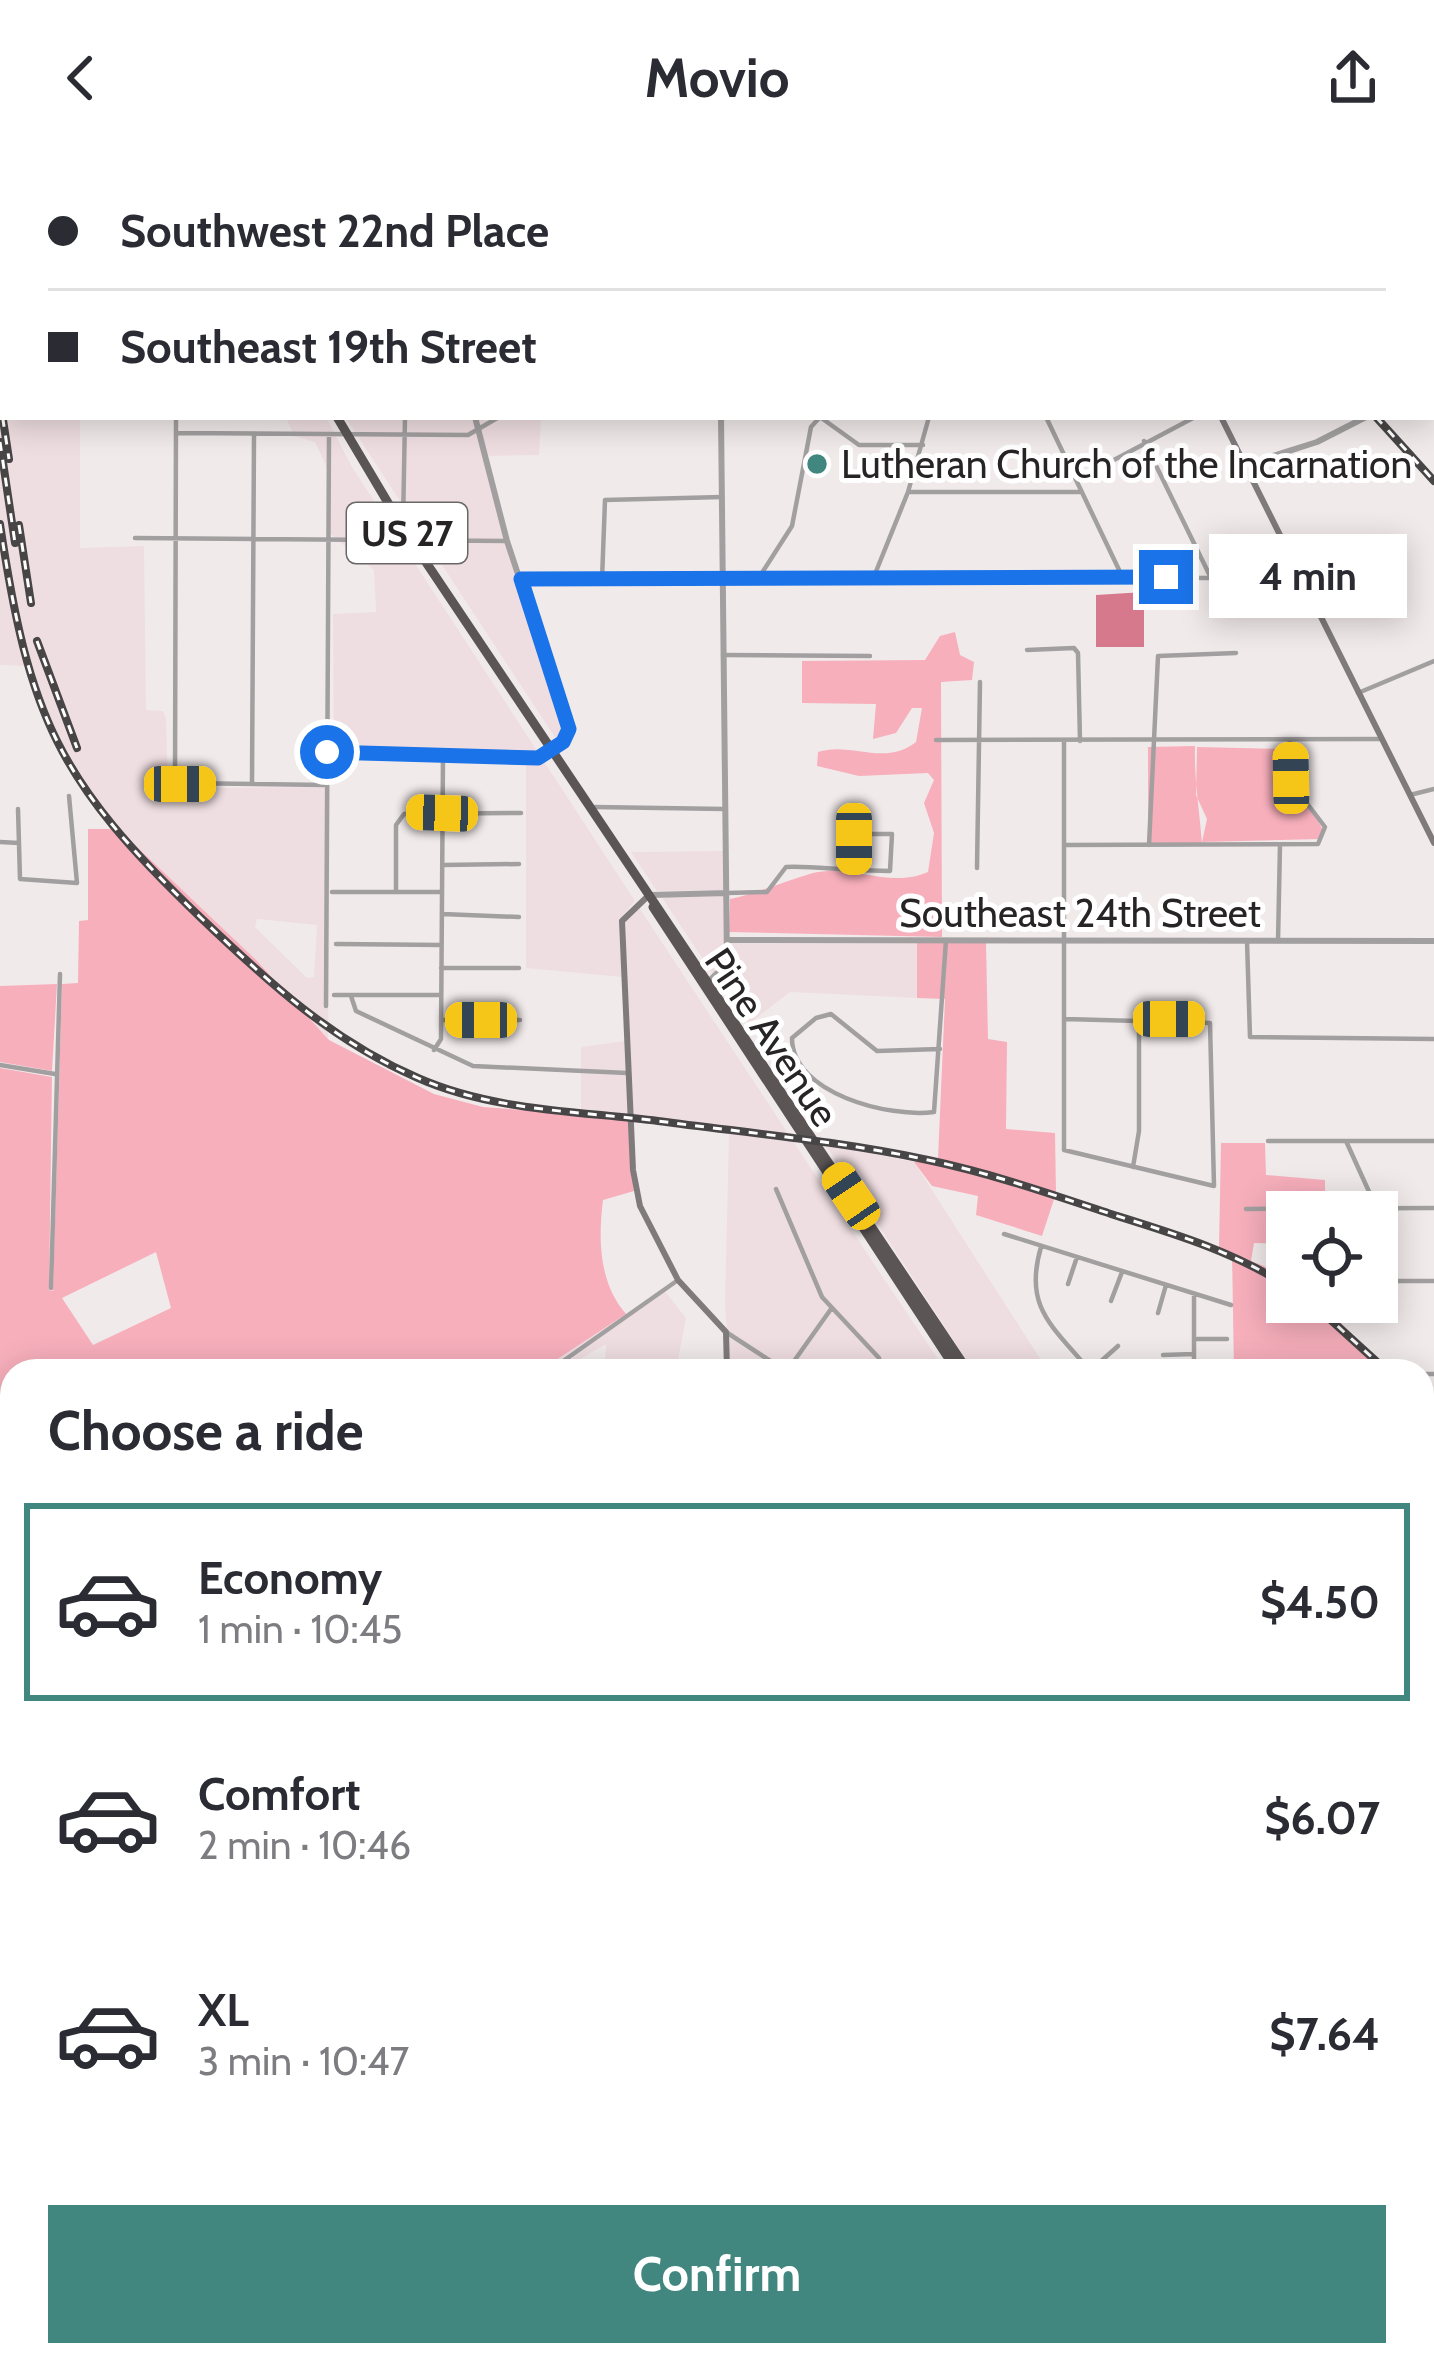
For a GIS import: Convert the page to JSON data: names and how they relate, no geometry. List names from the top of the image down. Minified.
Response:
{"streets":{"highway":["US 27","Pine Avenue"],"street":["Southeast 24th Street"]},"crossings":[["US 27","Pine Avenue"]],"places":["Lutheran Church of the Incarnation"],"page":{"header":"Movio","banner":["Southwest 22nd Place","Southeast 19th Street"],"bubble":"4 min","heading":"Choose a ride","list":[{"name":"Economy","note":"1 min · 10:45","value":"$4.50"},{"name":"Comfort","note":"2 min · 10:46","value":"$6.07"},{"name":"XL","note":"3 min · 10:47","value":"$7.64"}],"buttons":"Confirm"}}
